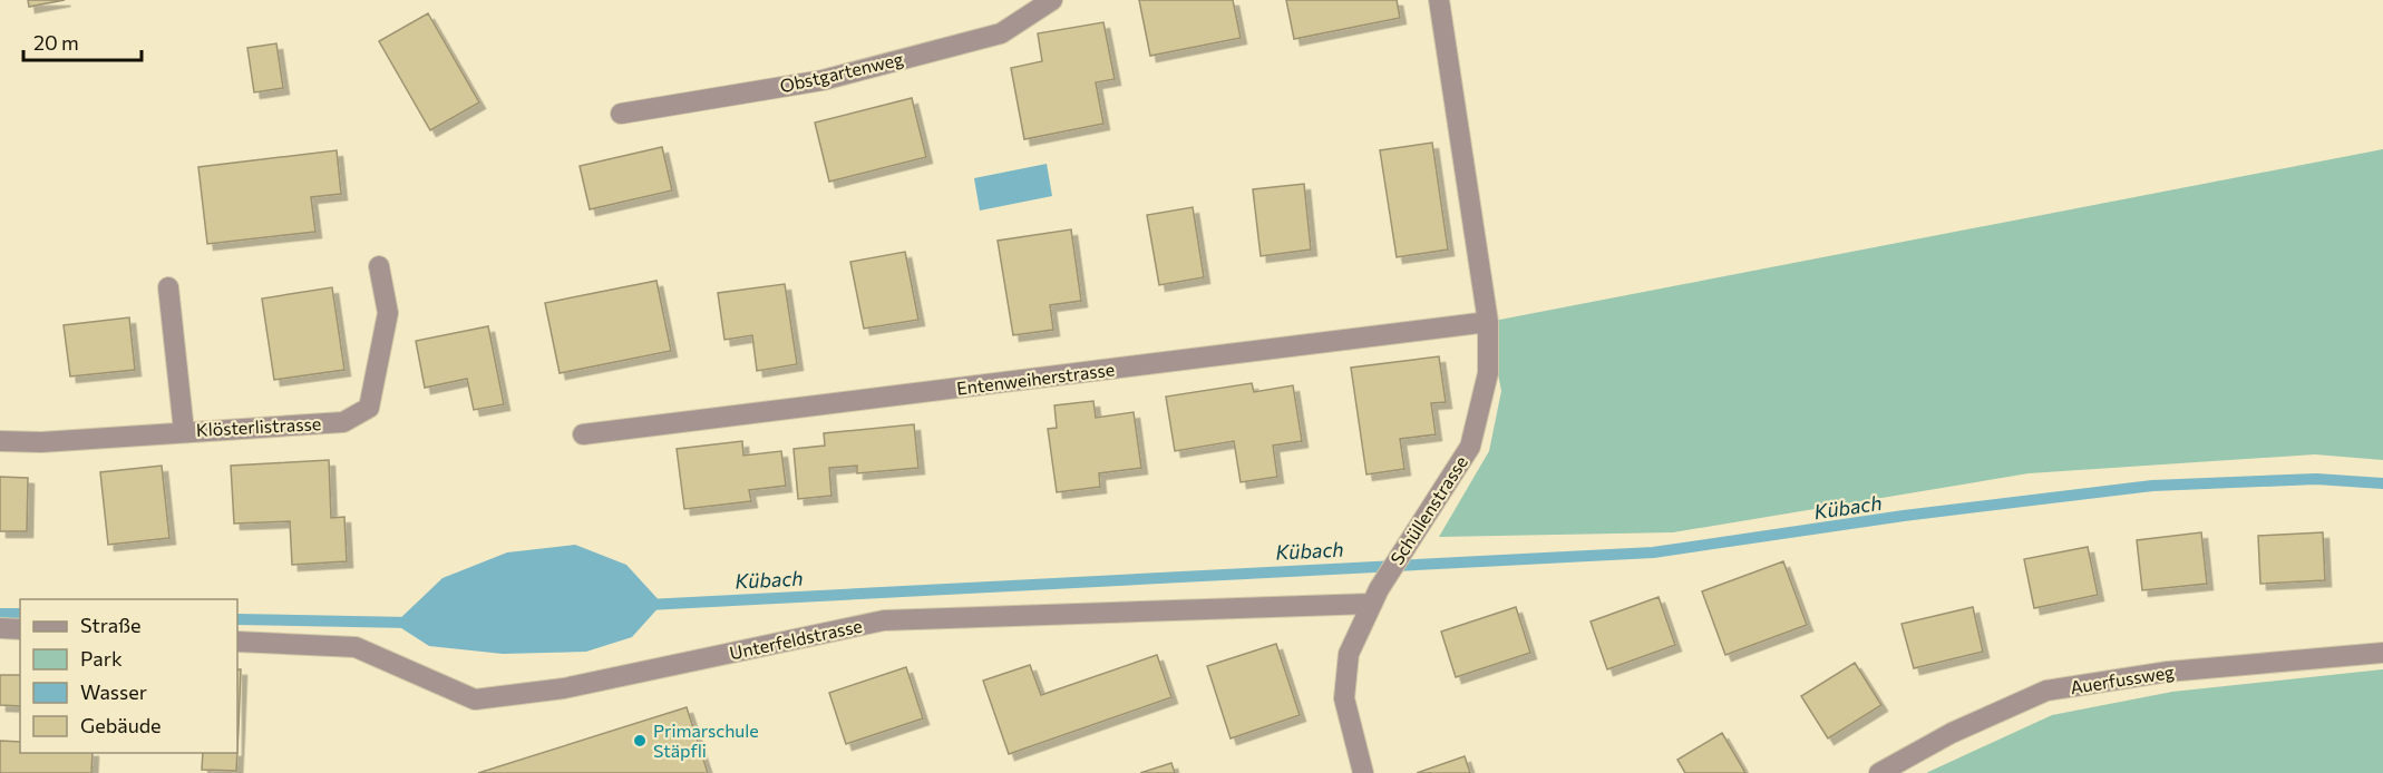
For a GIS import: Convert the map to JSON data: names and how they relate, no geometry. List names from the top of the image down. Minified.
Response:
{"streets":{"street":["Obstgartenweg","Entenweiherstrasse","Klösterlistrasse","Schüllenstrasse","Unterfeldstrasse","Auerfussweg"]},"crossings":[["Entenweiherstrasse","Schüllenstrasse"],["Schüllenstrasse","Unterfeldstrasse"]],"water":["Kübach"],"places":["Primarschule Stäpfli"],"legend":["Straße","Park","Wasser","Gebäude"],"scale_bar":"20 m"}
